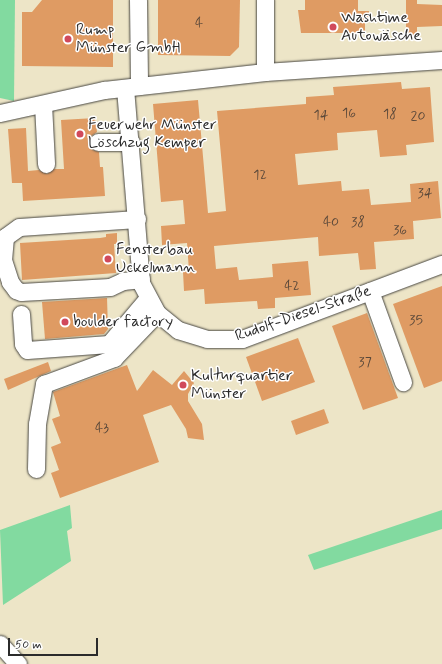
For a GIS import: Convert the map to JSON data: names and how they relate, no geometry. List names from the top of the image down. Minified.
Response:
{"streets":{"street":["Rudolf-Diesel-Straße"]},"places":["Washtime Autowäsche","Rump Münster GmbH","Feuerwehr Münster Löschzug Kemper","Fensterbau Uckelmann","boulder factory","Kulturquartier Münster"],"house_numbers":["4","16","18","14","20","12","34","40","38","36","42","35","37","43"],"scale_bar":"50 m"}
